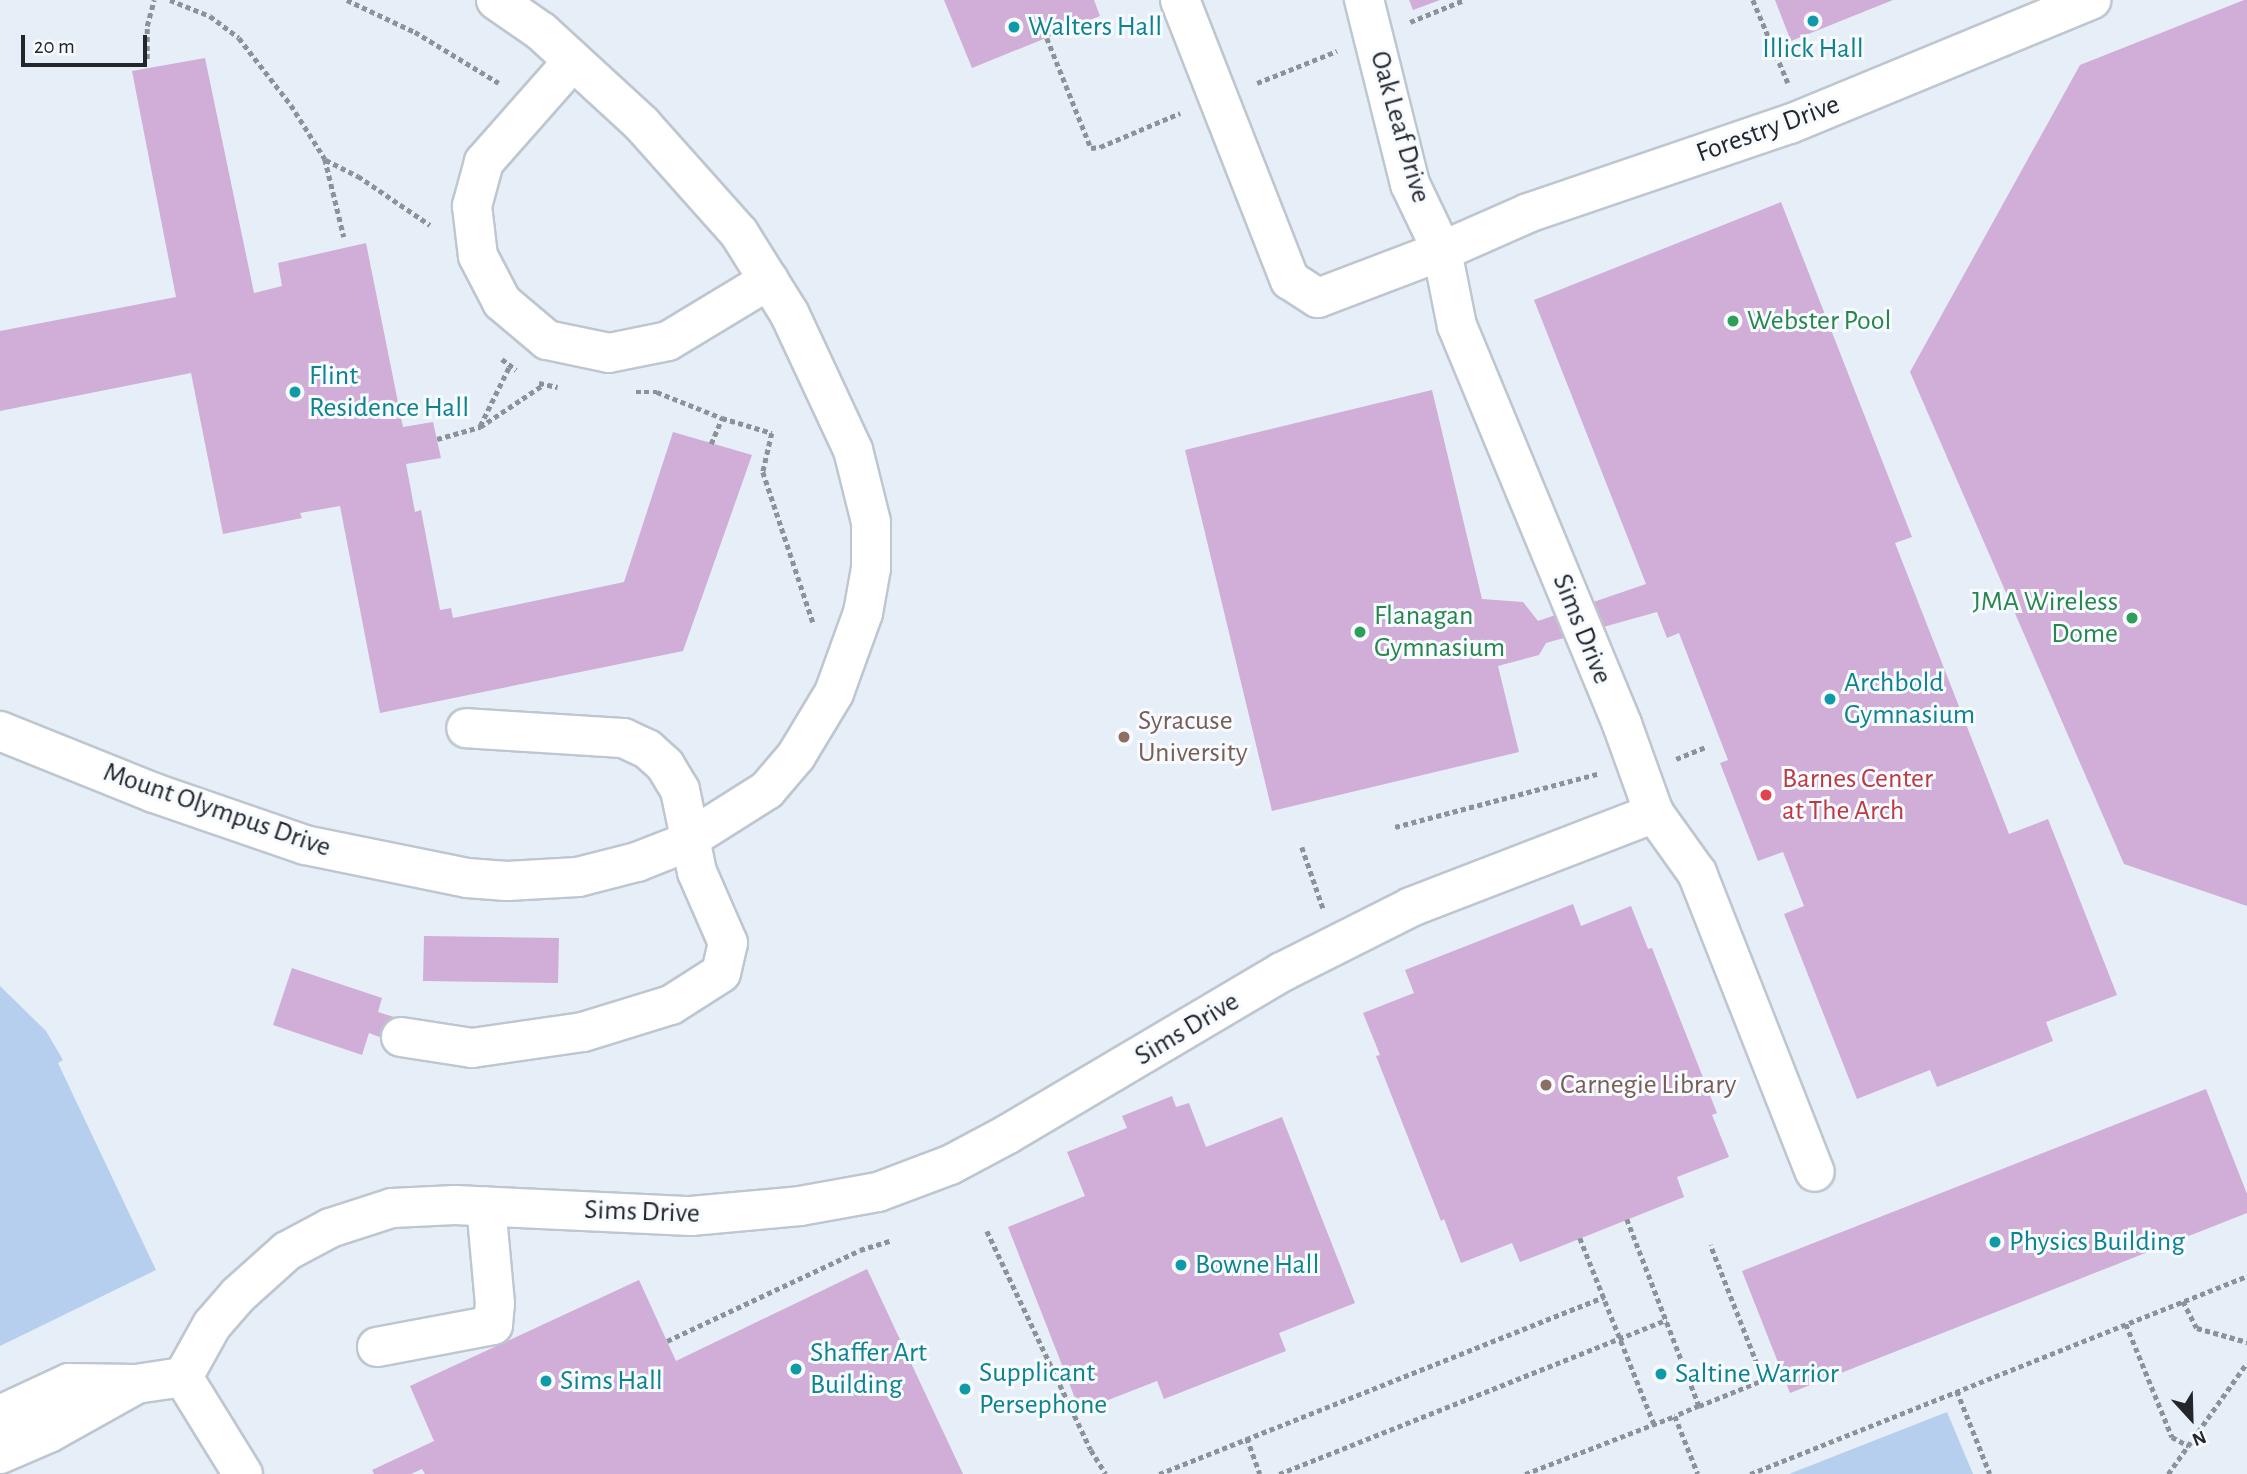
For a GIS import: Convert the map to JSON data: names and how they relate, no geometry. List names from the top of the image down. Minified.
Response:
{"streets":{"street":["Oak Leaf Drive","Forestry Drive","Sims Drive","Mount Olympus Drive"]},"crossings":[["Oak Leaf Drive","Forestry Drive"],["Oak Leaf Drive","Sims Drive"],["Forestry Drive","Sims Drive"]],"places":["Illick Hall","Walters Hall","Webster Pool","Flint Residence Hall","JMA Wireless Dome","Flanagan Gymnasium","Archbold Gymnasium","Syracuse University","Barnes Center at The Arch","Carnegie Library","Physics Building","Bowne Hall","Shaffer Art Building","Saltine Warrior","Sims Hall","Supplicant Persephone"],"scale_bar":"20 m","north":"bottom"}
